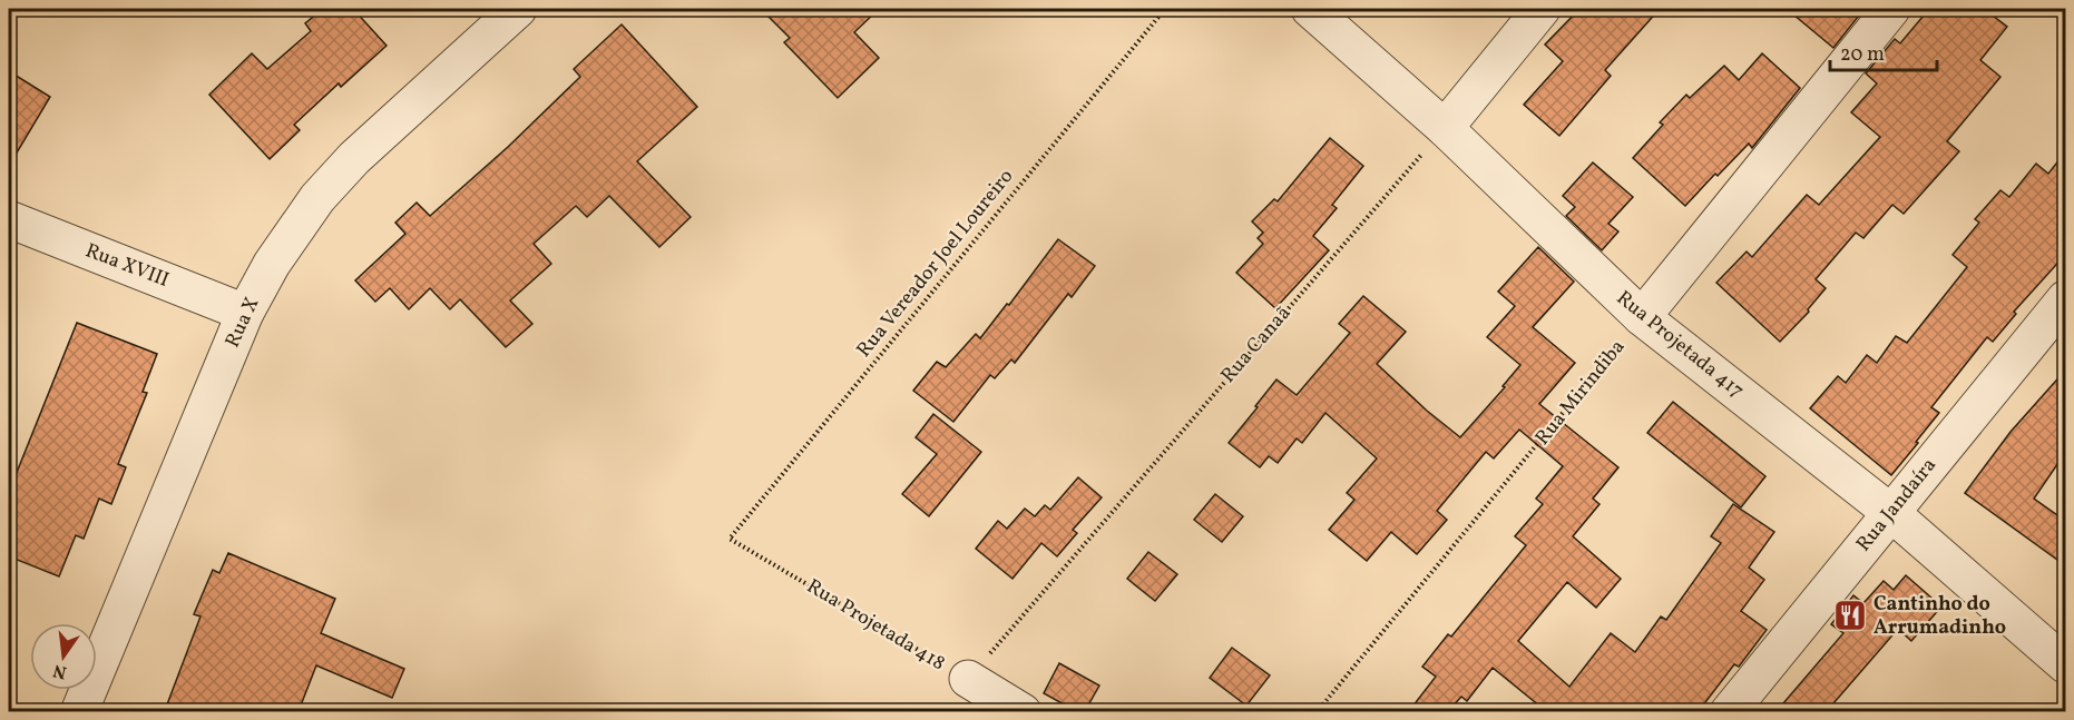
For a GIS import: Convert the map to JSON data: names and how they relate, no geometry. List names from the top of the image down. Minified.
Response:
{"streets":{"street":["Rua XVIII","Rua X","Rua Projetada 417","Rua Jandaíra","Rua Projetada 418"],"path":["Rua Vereador Joel Loureiro","Rua Canaã","Rua Mirindiba"]},"crossings":[["Rua Vereador Joel Loureiro","Rua Projetada 418"],["Rua XVIII","Rua X"],["Rua Canaã","Rua Projetada 417"],["Rua Canaã","Rua Projetada 418"],["Rua Projetada 417","Rua Mirindiba"],["Rua Projetada 417","Rua Jandaíra"]],"places":{"restaurant":["Cantinho do Arrumadinho"]},"scale_bar":"20 m","north":"bottom"}
